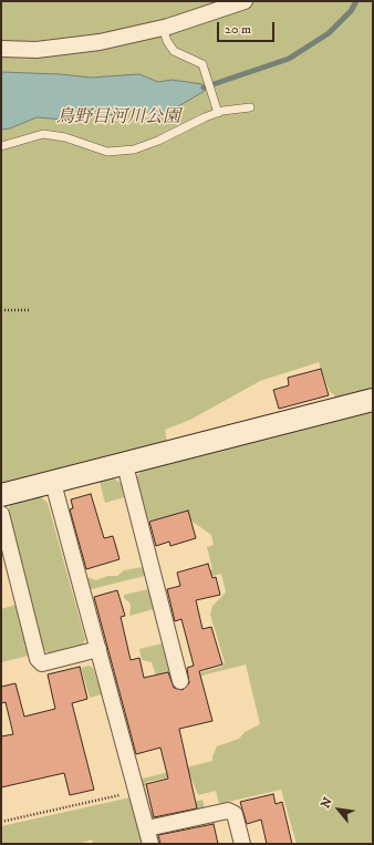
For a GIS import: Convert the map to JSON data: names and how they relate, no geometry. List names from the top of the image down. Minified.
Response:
{"parks":["鳥野目河川公園"],"scale_bar":"20 m","north":"top left"}
